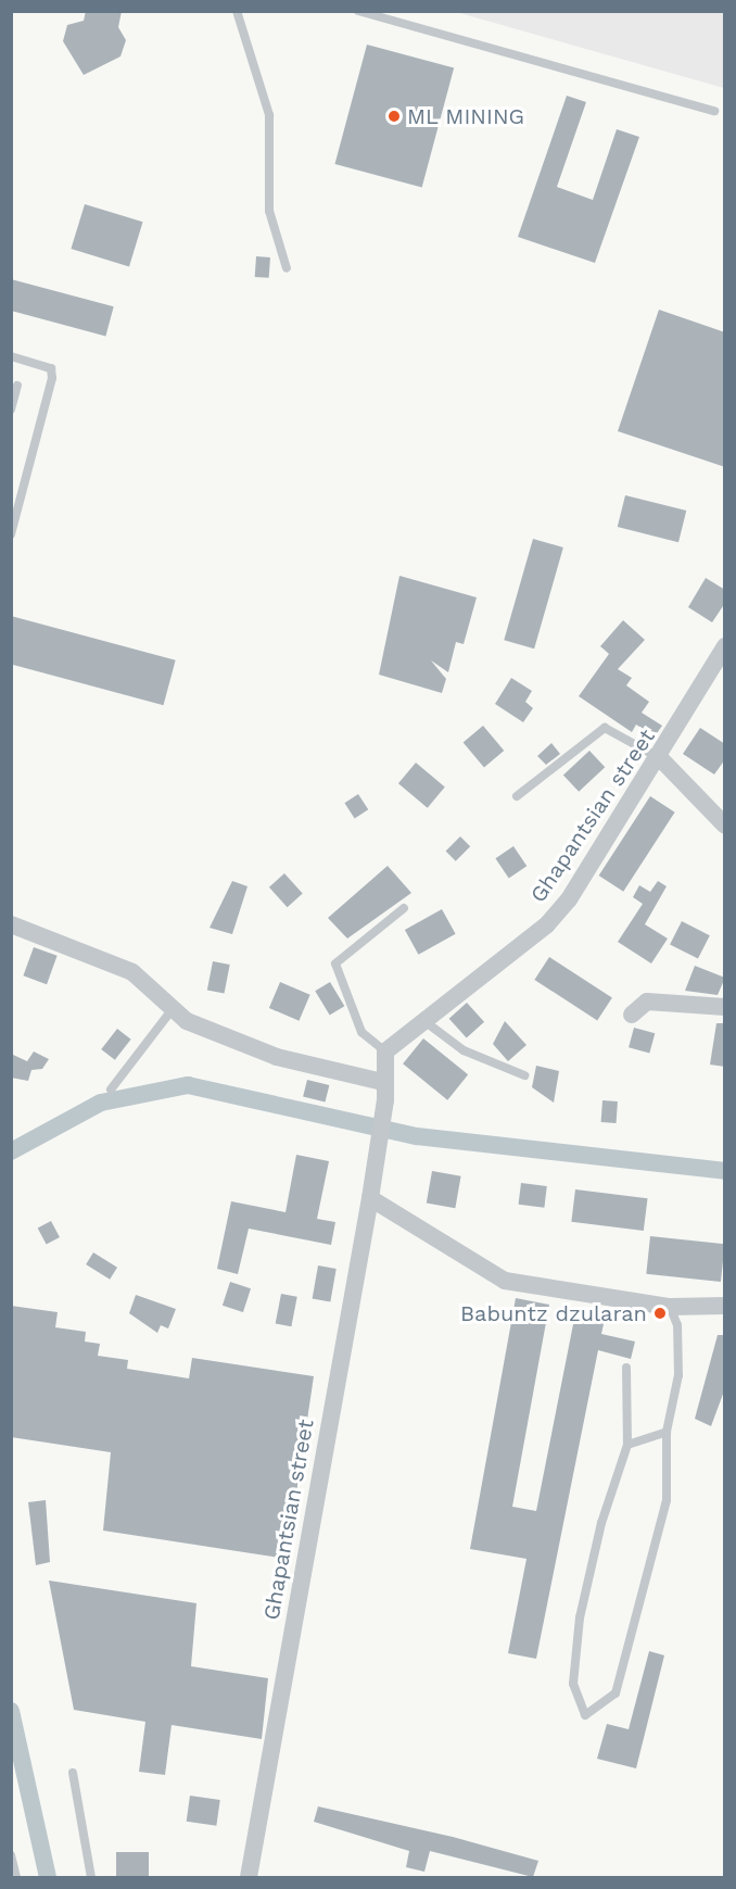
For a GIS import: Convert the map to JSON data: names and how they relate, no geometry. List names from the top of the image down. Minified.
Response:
{"streets":{"street":["Ghapantsian street"]},"places":["ML MINING","Babuntz dzularan"]}
